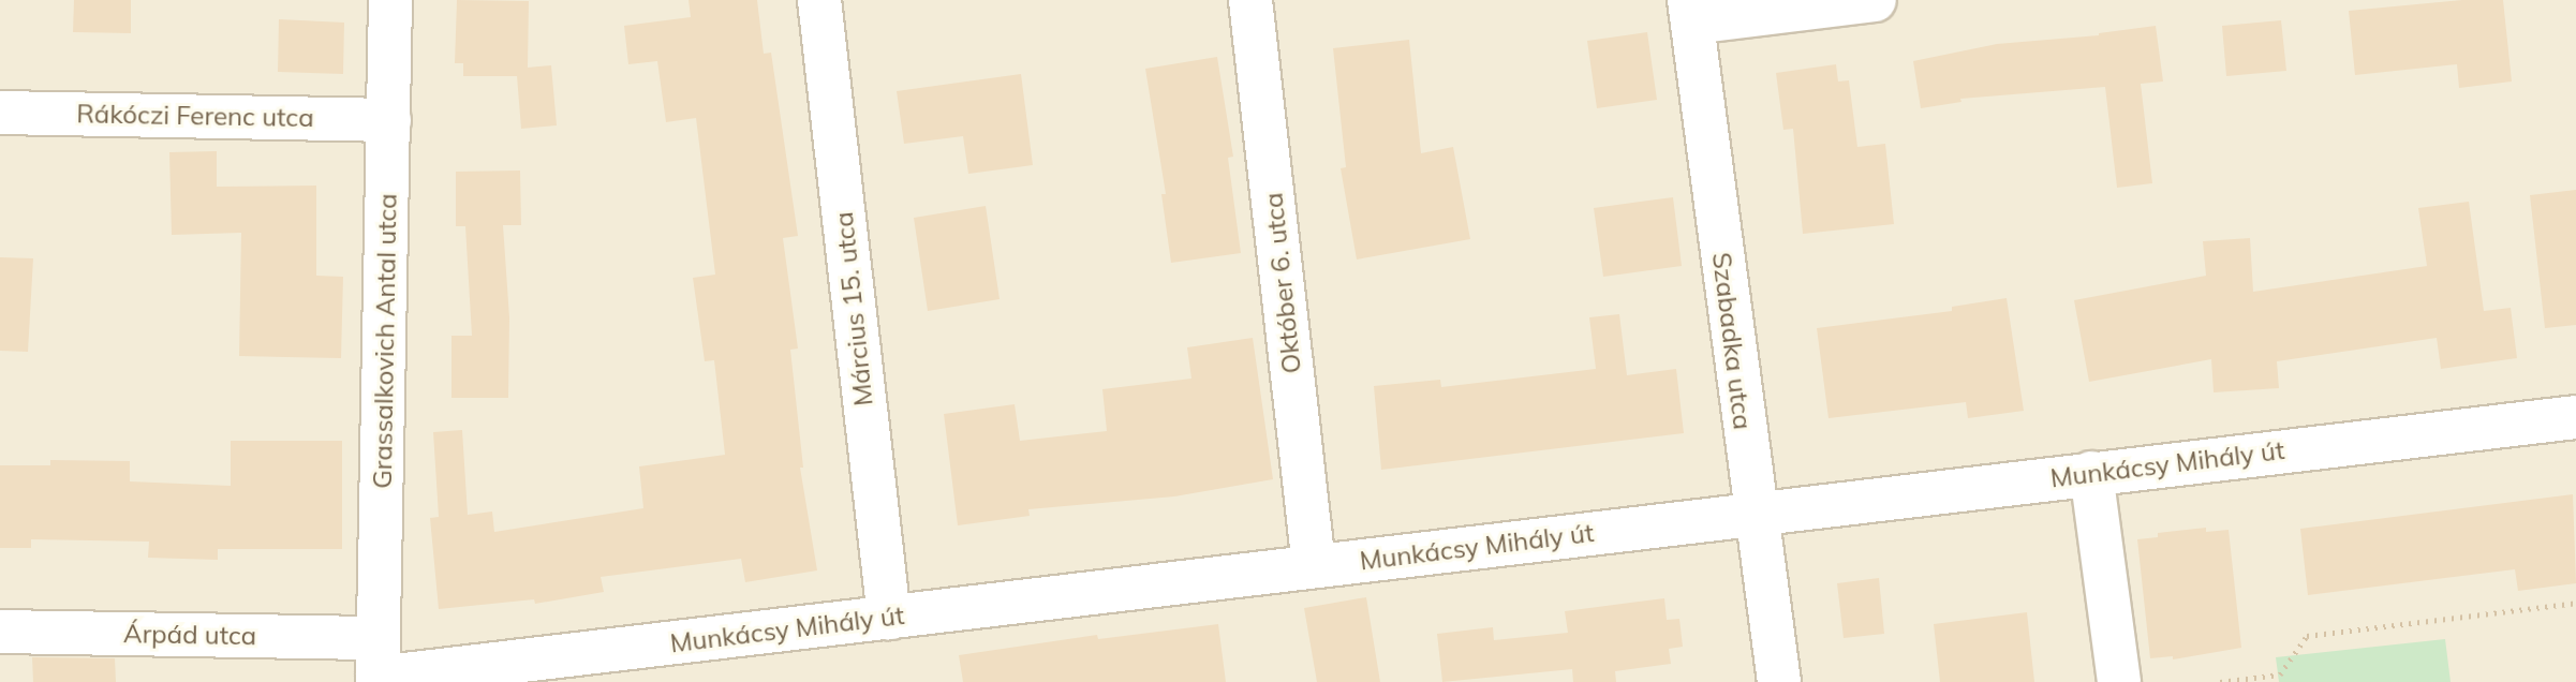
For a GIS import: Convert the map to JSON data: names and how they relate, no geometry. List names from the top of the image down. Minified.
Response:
{"streets":{"street":["Rákóczi Ferenc utca","Október 6. utca","Március 15. utca","Grassalkovich Antal utca","Szabadka utca","Munkácsy Mihály út","Árpád utca"]},"crossings":[["Rákóczi Ferenc utca","Grassalkovich Antal utca"],["Október 6. utca","Munkácsy Mihály út"],["Március 15. utca","Munkácsy Mihály út"],["Grassalkovich Antal utca","Munkácsy Mihály út"],["Grassalkovich Antal utca","Árpád utca"],["Szabadka utca","Munkácsy Mihály út"],["Munkácsy Mihály út","Árpád utca"]]}
